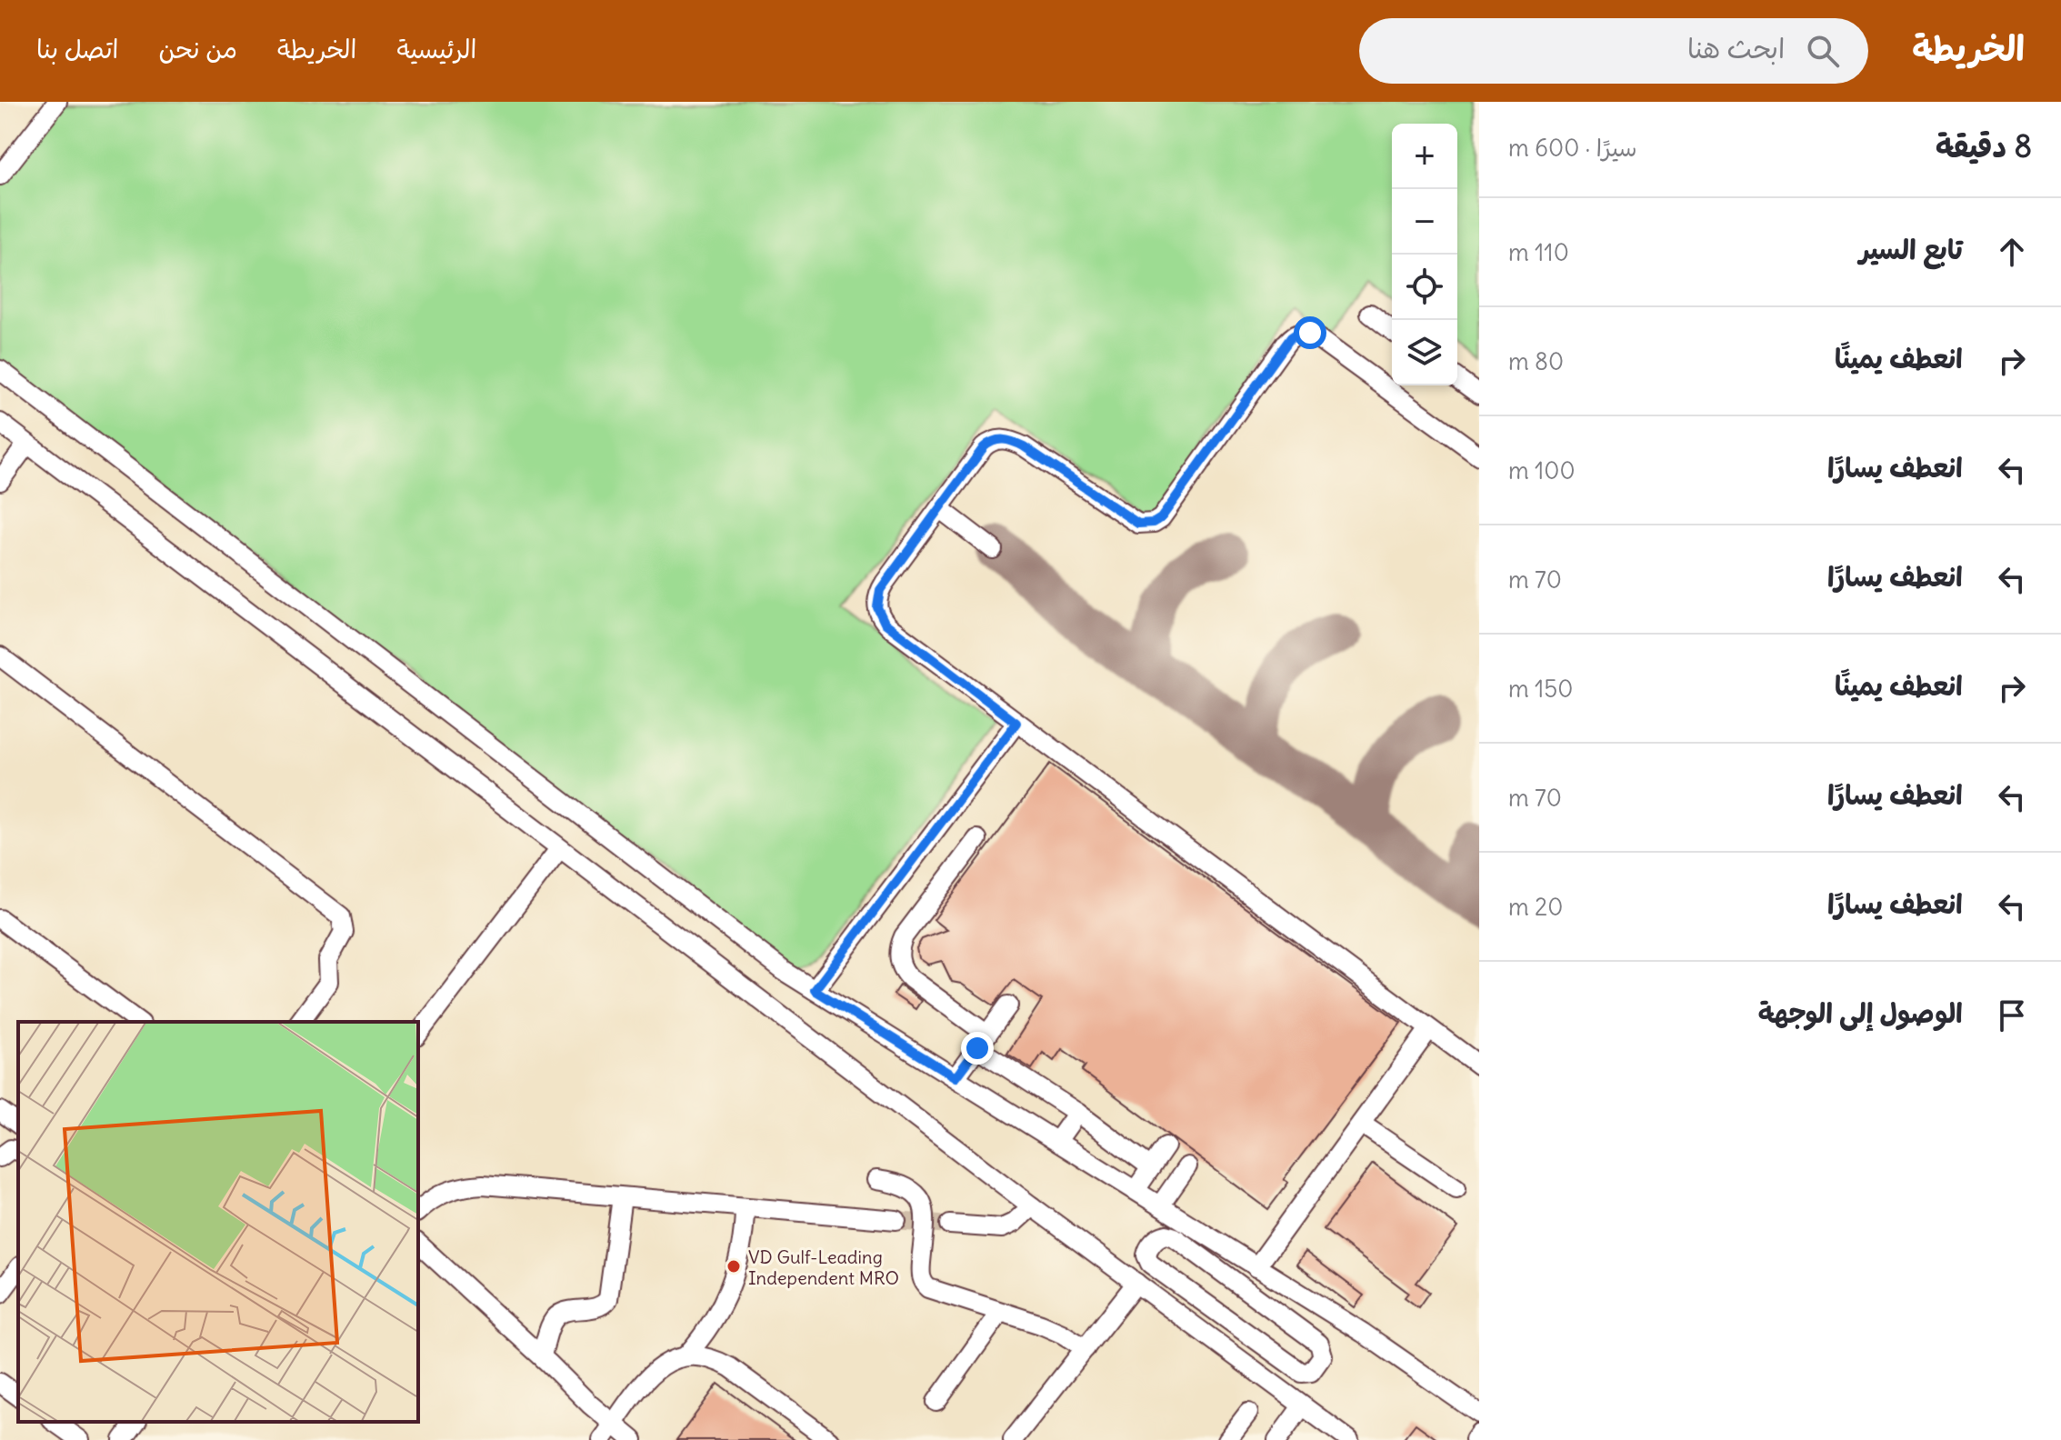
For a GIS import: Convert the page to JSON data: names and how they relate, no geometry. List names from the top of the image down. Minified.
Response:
{"places":["VD Gulf-Leading Independent MRO"],"page":{"header":"الخريطة","search":"ابحث هنا","nav":["الرئيسية","الخريطة","من نحن","اتصل بنا"],"heading":["8 دقيقة","سيرًا · 600 m"],"map_buttons":["+","−"],"list":[["تابع السير","110 m"],["انعطف يمينًا","80 m"],["انعطف يسارًا","100 m"],["انعطف يسارًا","70 m"],["انعطف يمينًا","150 m"],["انعطف يسارًا","70 m"],["انعطف يسارًا","20 m"],"الوصول إلى الوجهة"]}}
